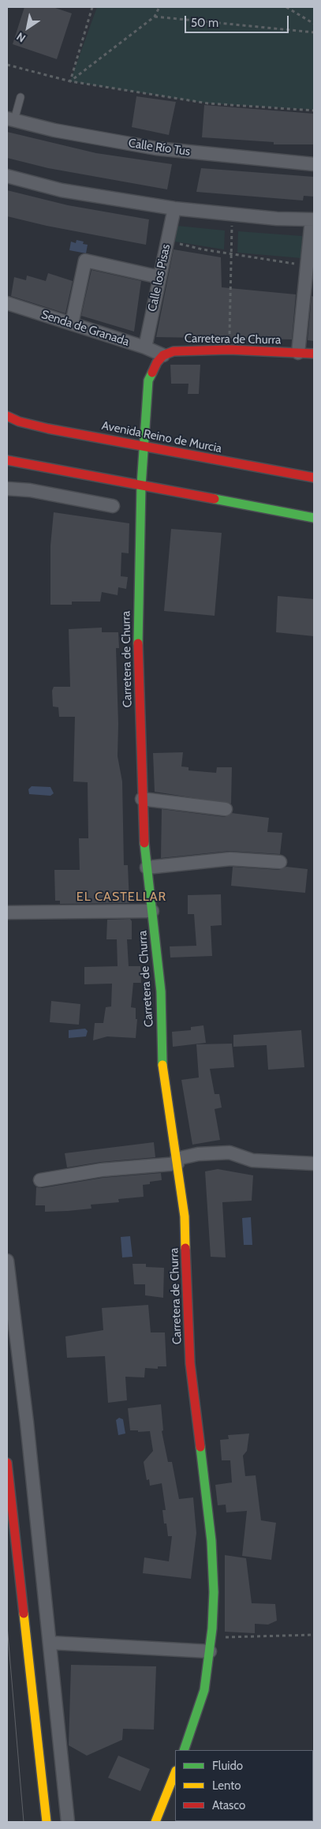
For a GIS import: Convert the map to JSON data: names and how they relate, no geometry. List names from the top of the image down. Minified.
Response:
{"streets":{"street":["Calle Río Tus","Calle los Pisas","Senda de Granada","Carretera de Churra","Avenida Reino de Murcia"]},"crossings":[["Calle los Pisas","Senda de Granada"],["Senda de Granada","Carretera de Churra"],["Carretera de Churra","Avenida Reino de Murcia"]],"districts":["EL CASTELLAR"],"legend":["Fluido","Lento","Atasco"],"scale_bar":"50 m","north":"bottom left"}
